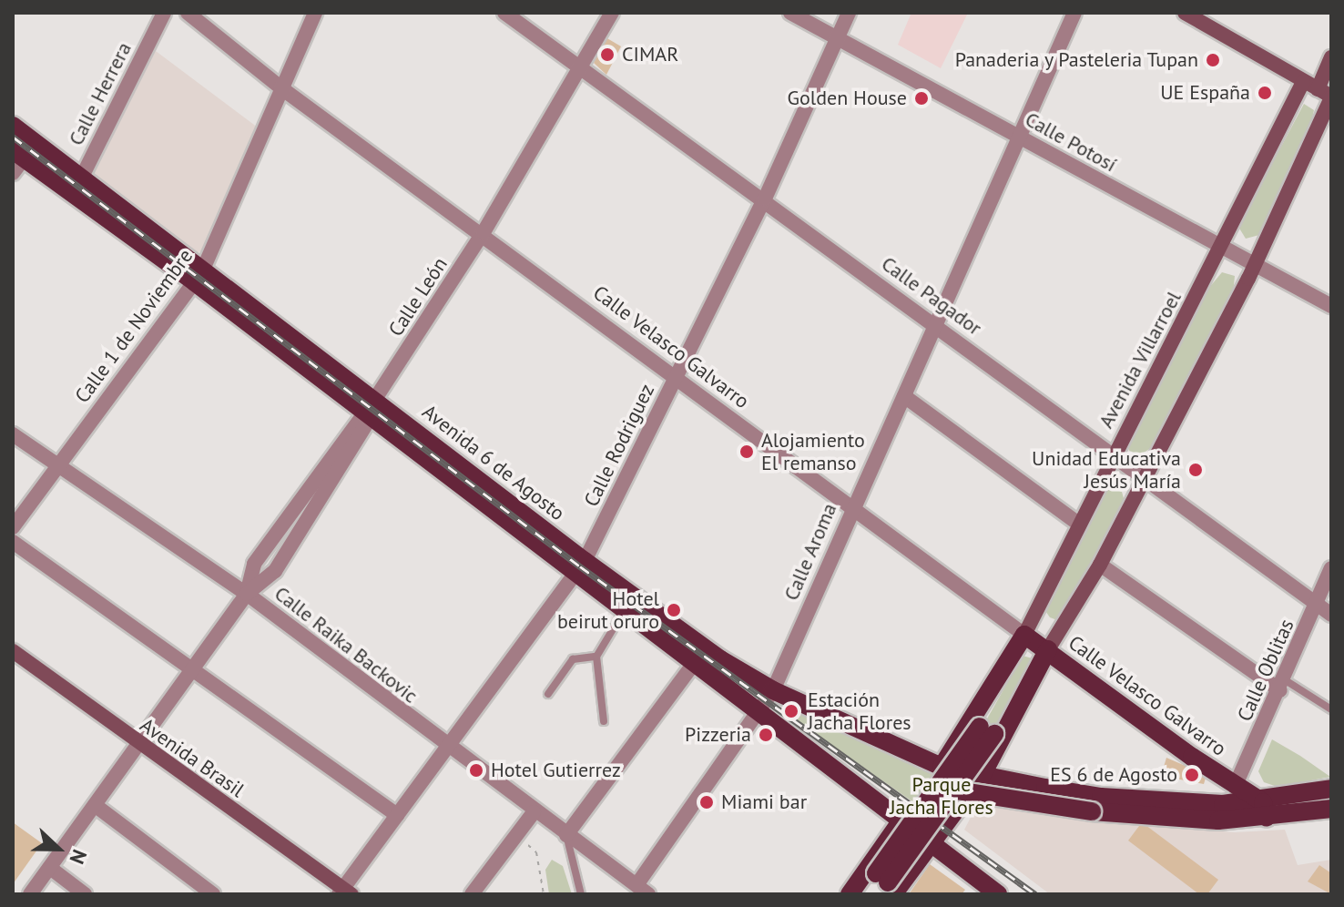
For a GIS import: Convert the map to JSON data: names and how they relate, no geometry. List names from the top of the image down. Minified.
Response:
{"streets":{"main road":["Calle Velasco Galvarro","Avenida Villarroel","Avenida 6 de Agosto","Avenida Brasil"],"street":["Calle Herrera","Calle Potosí","Calle Pagador","Calle León","Calle 1 de Noviembre","Calle Rodriguez","Calle Aroma","Calle Raika Backovic","Calle Oblitas"]},"crossings":[["Calle Herrera","Avenida 6 de Agosto"],["Calle Potosí","Avenida Villarroel"],["Calle Potosí","Calle Rodriguez"],["Calle Potosí","Calle Aroma"],["Calle Pagador","Calle León"],["Calle Pagador","Avenida Villarroel"],["Calle Pagador","Calle Rodriguez"],["Calle Pagador","Calle Aroma"],["Calle Pagador","Calle Oblitas"],["Calle León","Calle Velasco Galvarro"],["Calle León","Avenida 6 de Agosto"],["Calle León","Calle Raika Backovic"],["Calle León","Avenida Brasil"],["Calle 1 de Noviembre","Calle Velasco Galvarro"],["Calle 1 de Noviembre","Avenida 6 de Agosto"],["Calle 1 de Noviembre","Calle Raika Backovic"],["Calle Velasco Galvarro","Avenida Villarroel"],["Calle Velasco Galvarro","Calle Rodriguez"],["Calle Velasco Galvarro","Avenida 6 de Agosto"],["Calle Velasco Galvarro","Calle Aroma"],["Calle Velasco Galvarro","Calle Oblitas"],["Avenida Villarroel","Avenida 6 de Agosto"],["Calle Rodriguez","Avenida 6 de Agosto"],["Calle Rodriguez","Calle Raika Backovic"],["Calle Rodriguez","Avenida Brasil"],["Avenida 6 de Agosto","Calle Aroma"],["Calle Aroma","Calle Raika Backovic"]],"parks":["Parque Jacha Flores"],"places":["CIMAR","Panaderia y Pasteleria Tupan","UE España","Golden House","Alojamiento El remanso","Unidad Educativa Jesús María","Hotel beirut oruro","Estación Jacha Flores","Pizzeria","Hotel Gutierrez","ES 6 de Agosto","Miami bar"],"north":"right"}
